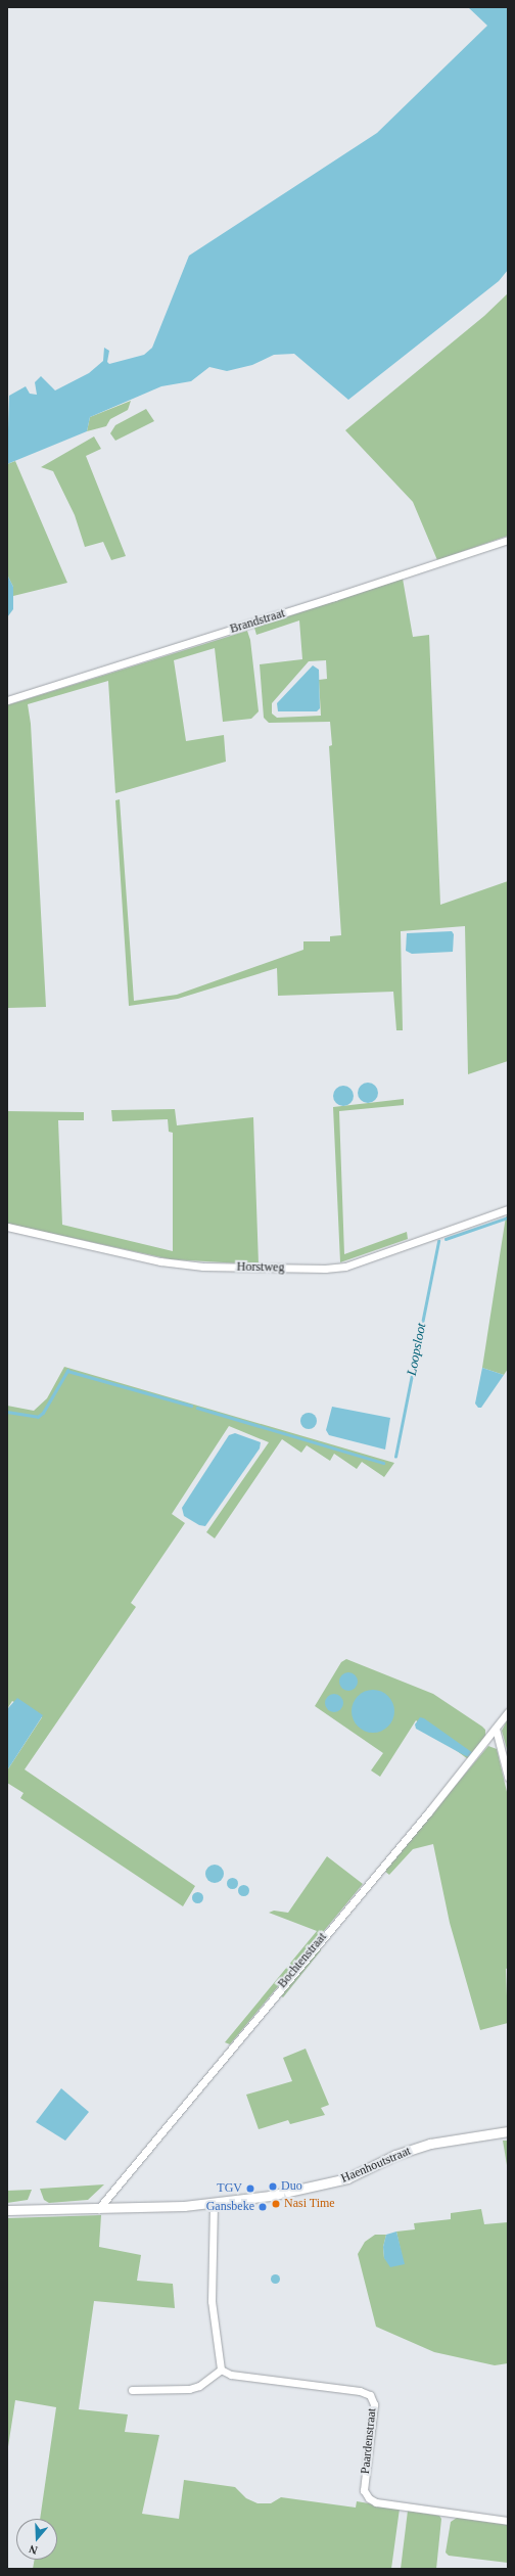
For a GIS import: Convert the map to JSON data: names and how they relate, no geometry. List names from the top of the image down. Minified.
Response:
{"streets":{"street":["Brandstraat","Horstweg","Bochtenstraat","Haenhoutstraat","Paardenstraat"]},"crossings":[["Bochtenstraat","Haenhoutstraat"]],"water":["Loopsloot"],"places":["Duo","TGV","Nasi Time","Gansbeke"],"north":"bottom"}
